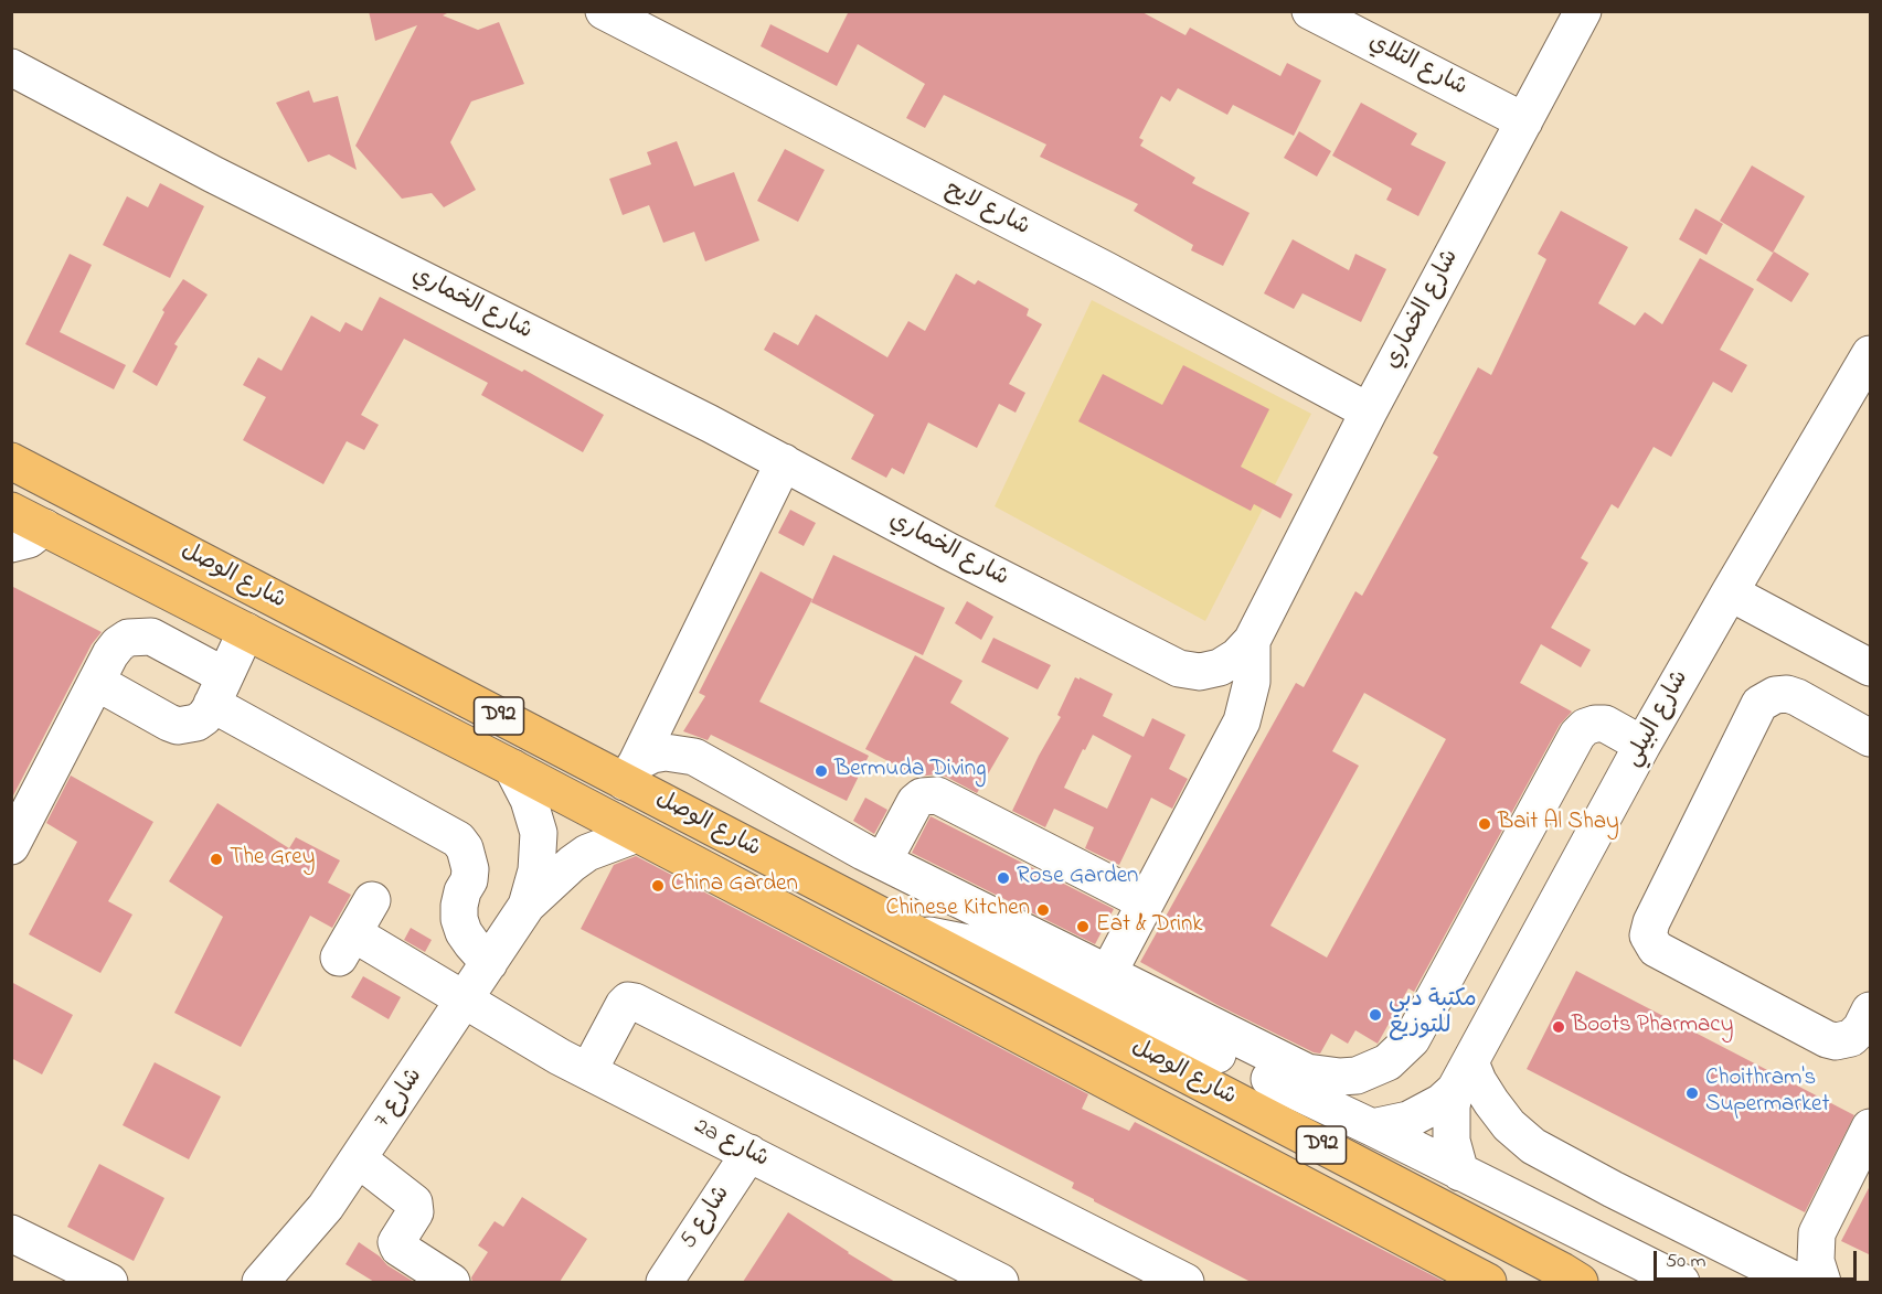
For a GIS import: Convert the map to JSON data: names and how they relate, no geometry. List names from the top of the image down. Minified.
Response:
{"streets":{"main road":["شارع الوصل","D92"],"street":["شارع التلاي","شارع لايح","شارع الخماري","شارع البيلي","شارع 7","2a شارع","شارع 5"]},"crossings":[["شارع التلاي","شارع الخماري"],["شارع لايح","شارع الخماري"],["شارع الوصل","شارع 7"],["شارع 7","2a شارع"],["2a شارع","شارع 5"]],"places":["Bermuda Diving","Bait Al Shay","The Grey","Rose Garden","China Garden","Chinese Kitchen","Eat & Drink","مكتبة دبي للتوزيع","Boots Pharmacy","Choithram's Supermarket"],"scale_bar":"50 m"}
